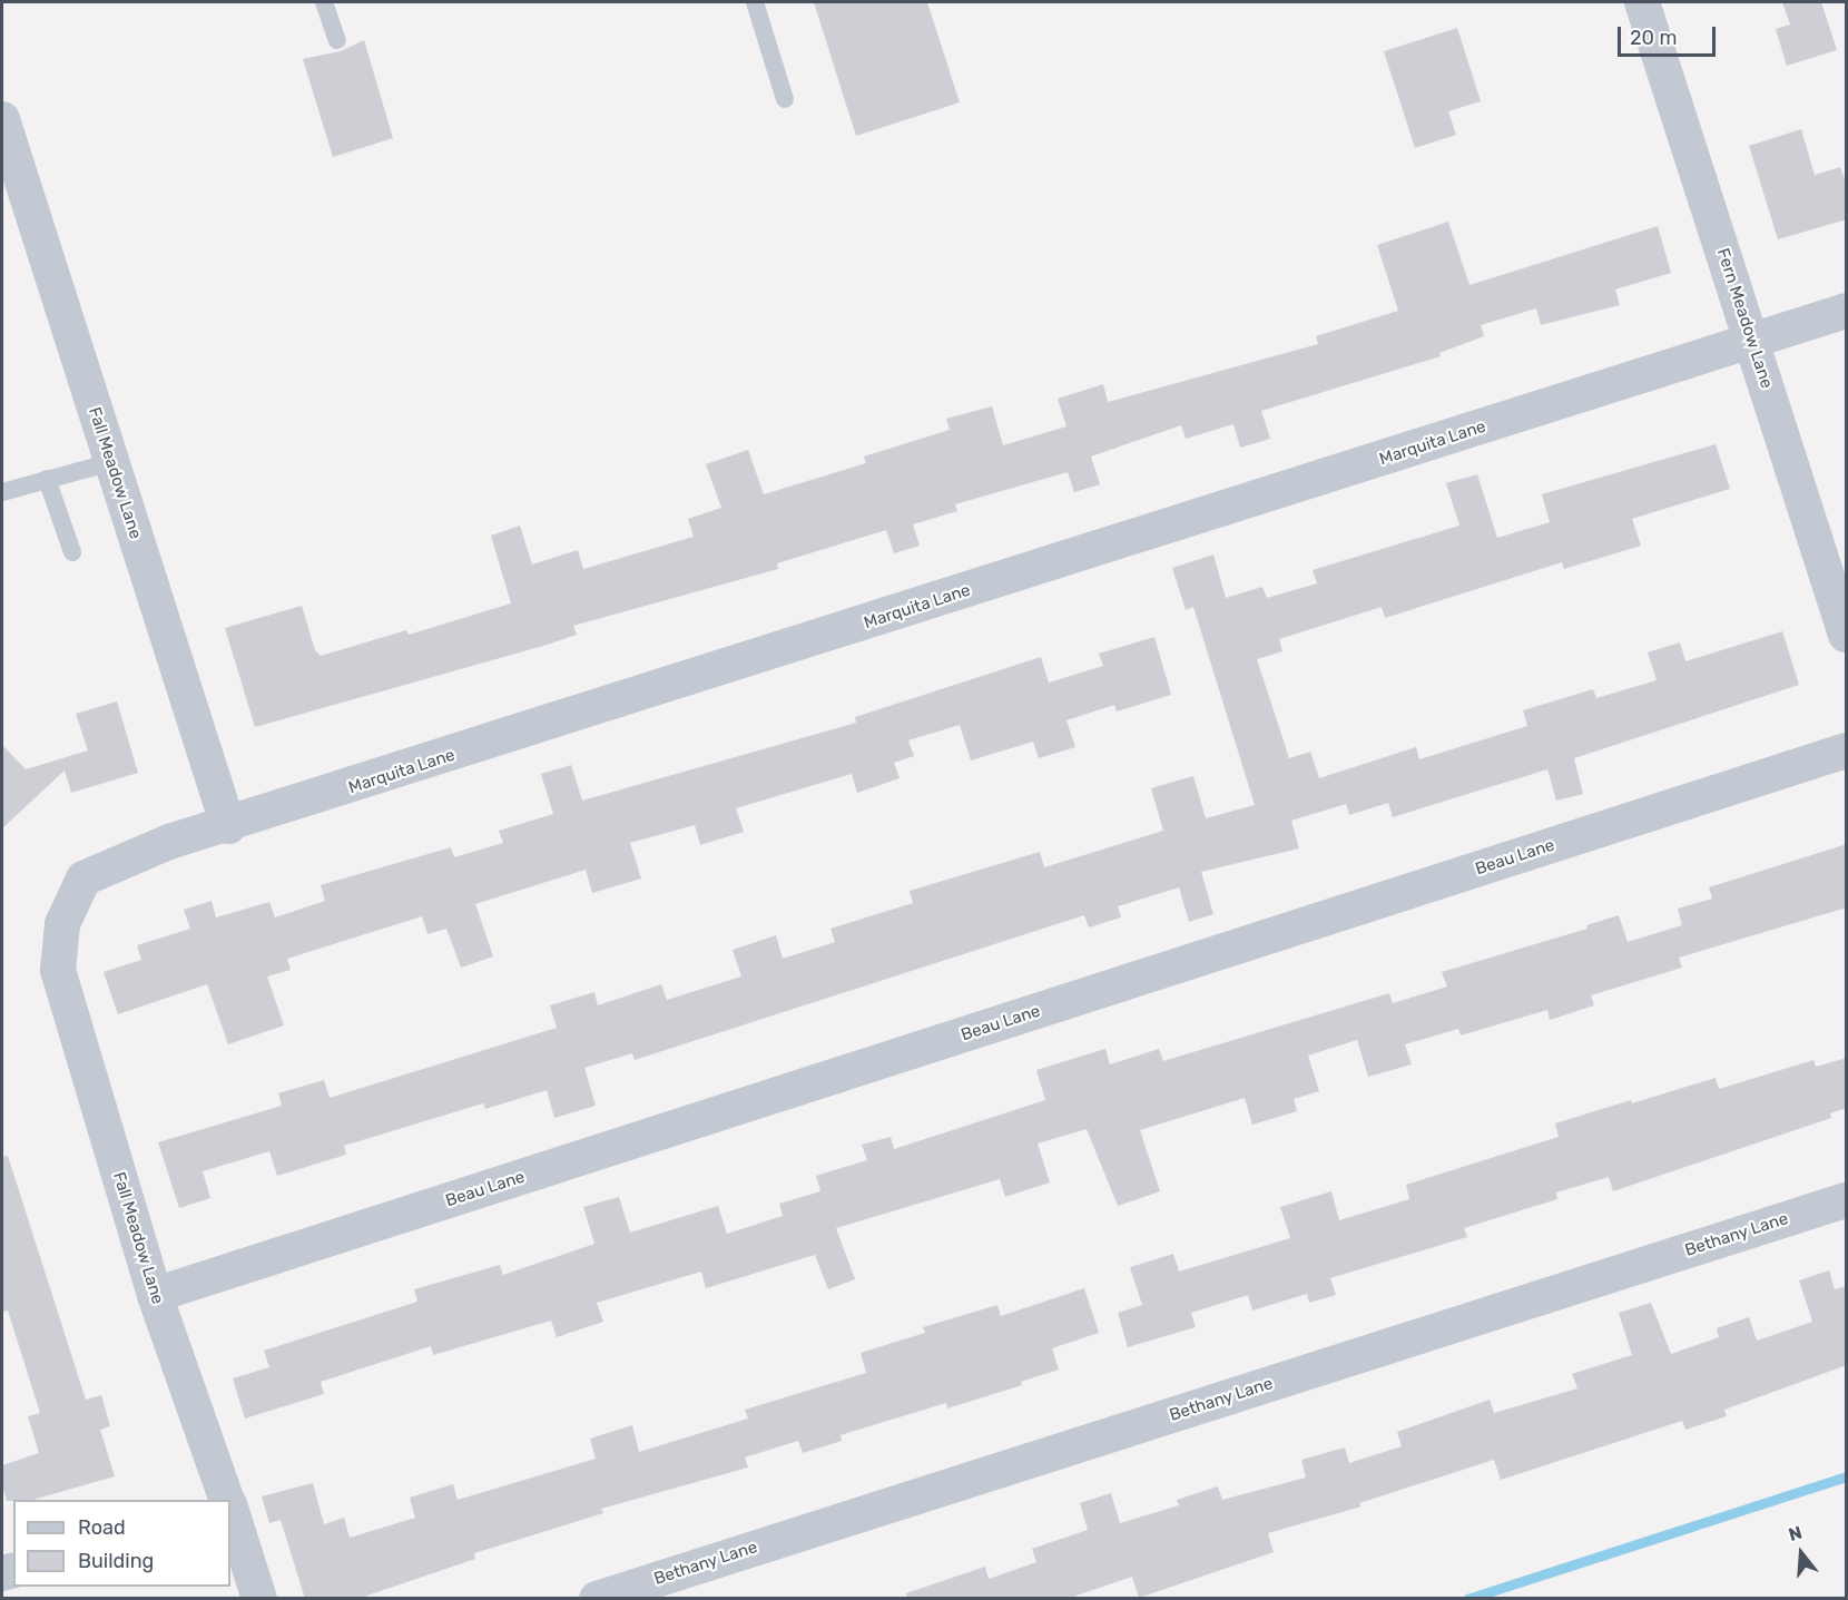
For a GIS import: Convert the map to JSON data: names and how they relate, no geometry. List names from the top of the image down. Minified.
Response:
{"streets":{"street":["Fern Meadow Lane","Marquita Lane","Fall Meadow Lane","Beau Lane","Bethany Lane"]},"crossings":[["Fern Meadow Lane","Marquita Lane"],["Marquita Lane","Fall Meadow Lane"],["Fall Meadow Lane","Beau Lane"]],"legend":["Road","Building"],"scale_bar":"20 m","north":"top"}
